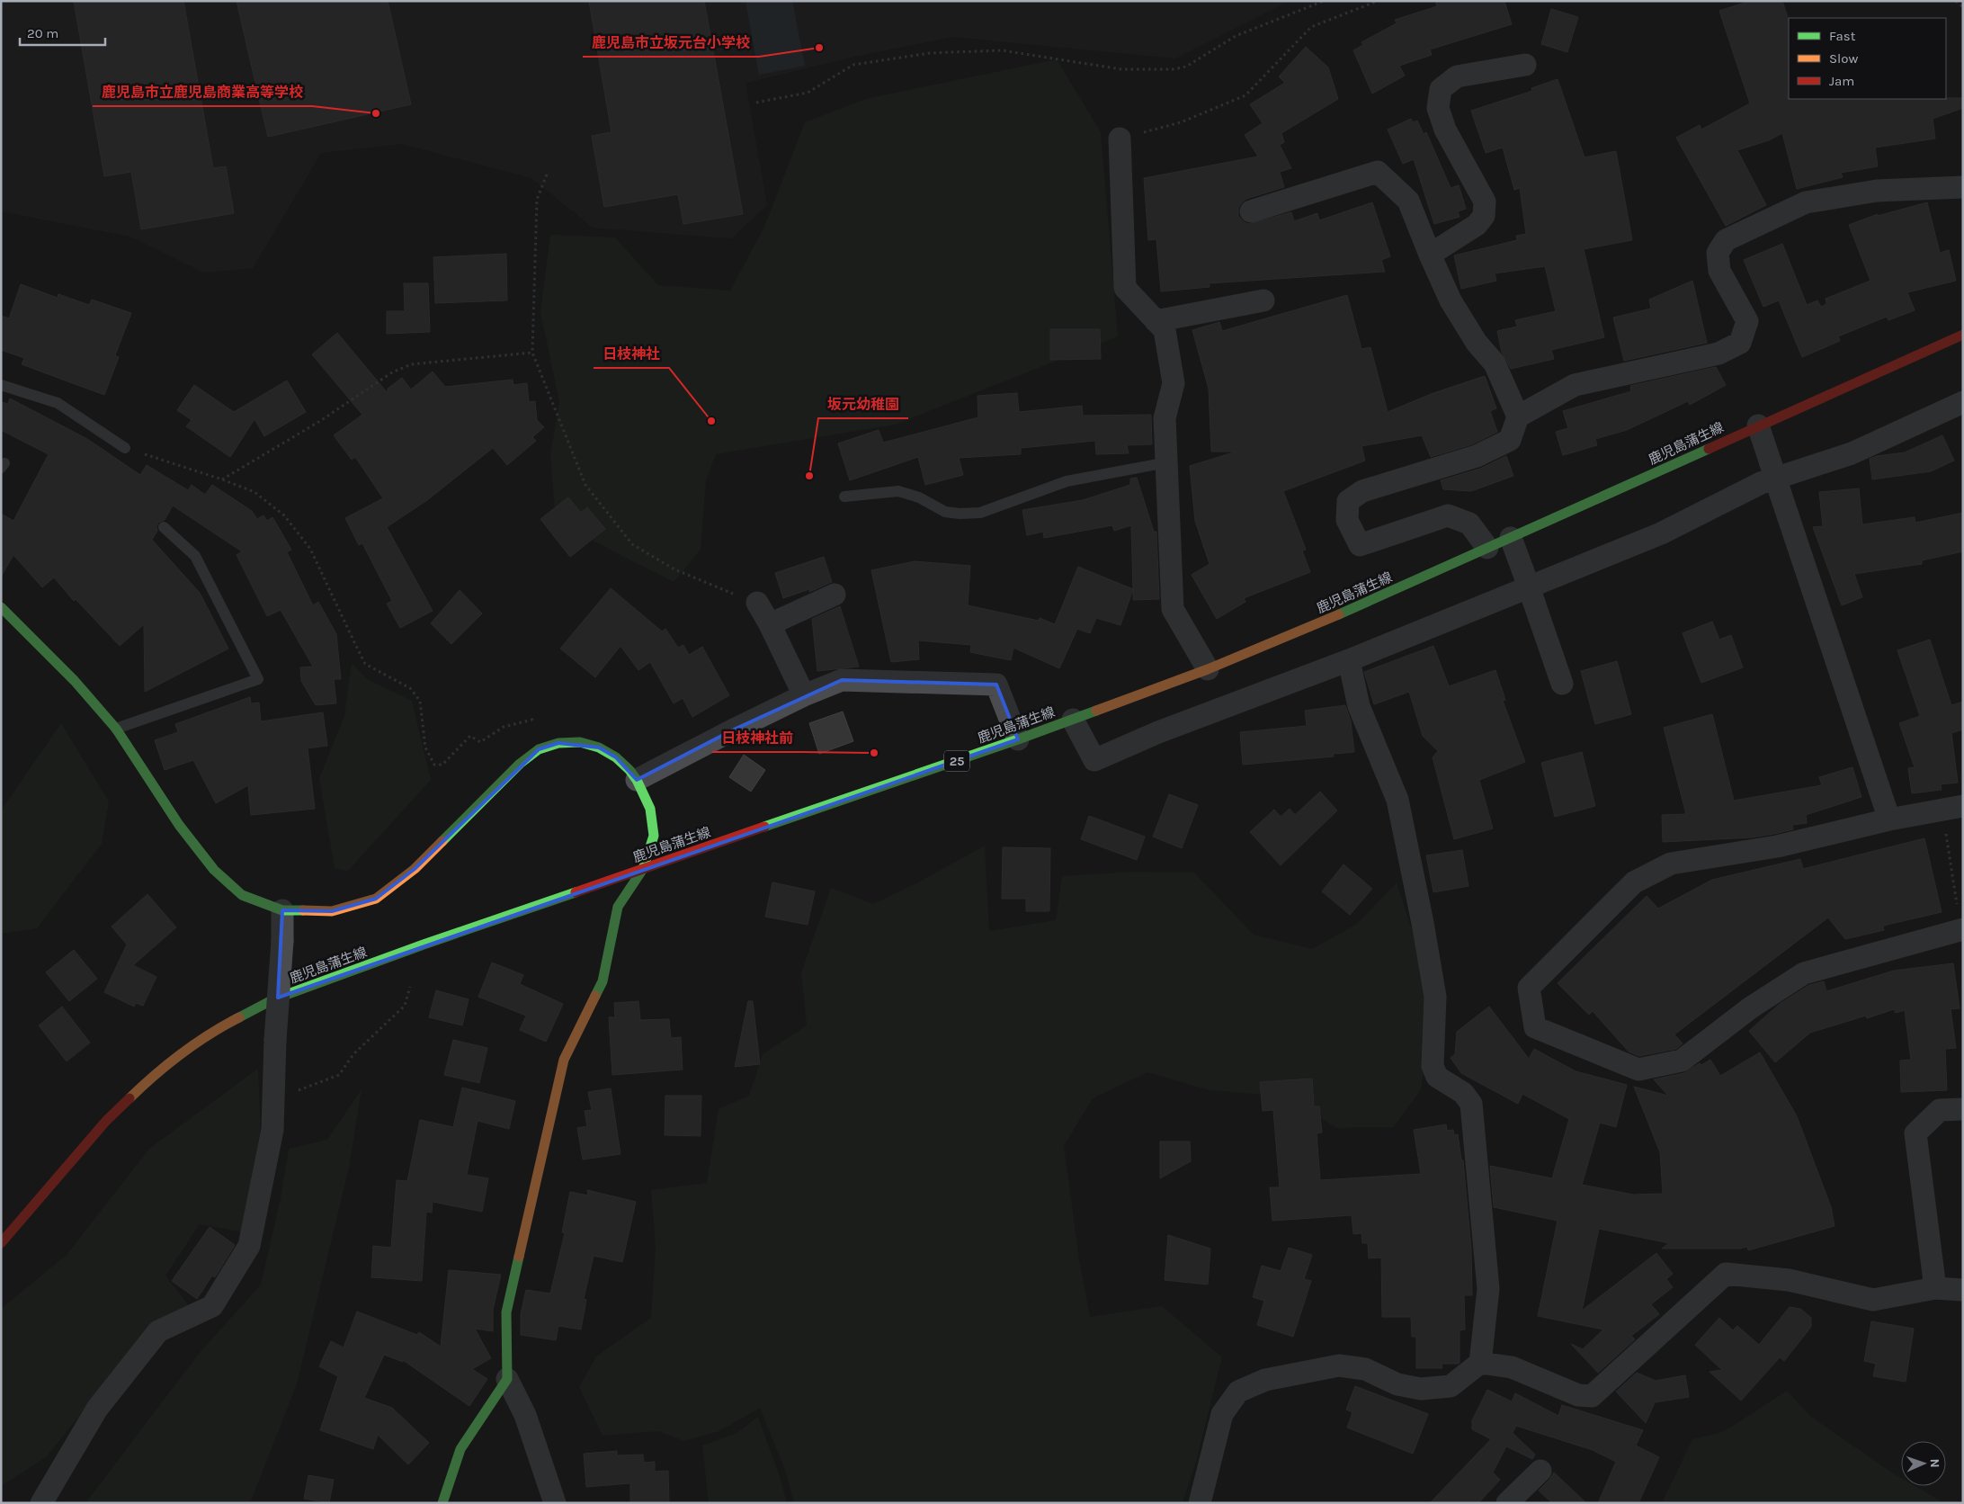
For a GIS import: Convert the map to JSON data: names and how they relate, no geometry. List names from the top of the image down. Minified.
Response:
{"streets":{"main road":["鹿児島蒲生線","25"]},"places":["鹿児島市立坂元台小学校","鹿児島市立鹿児島商業高等学校","日枝神社","坂元幼稚園","日枝神社前"],"legend":["Fast","Slow","Jam"],"scale_bar":"20 m","north":"right"}
